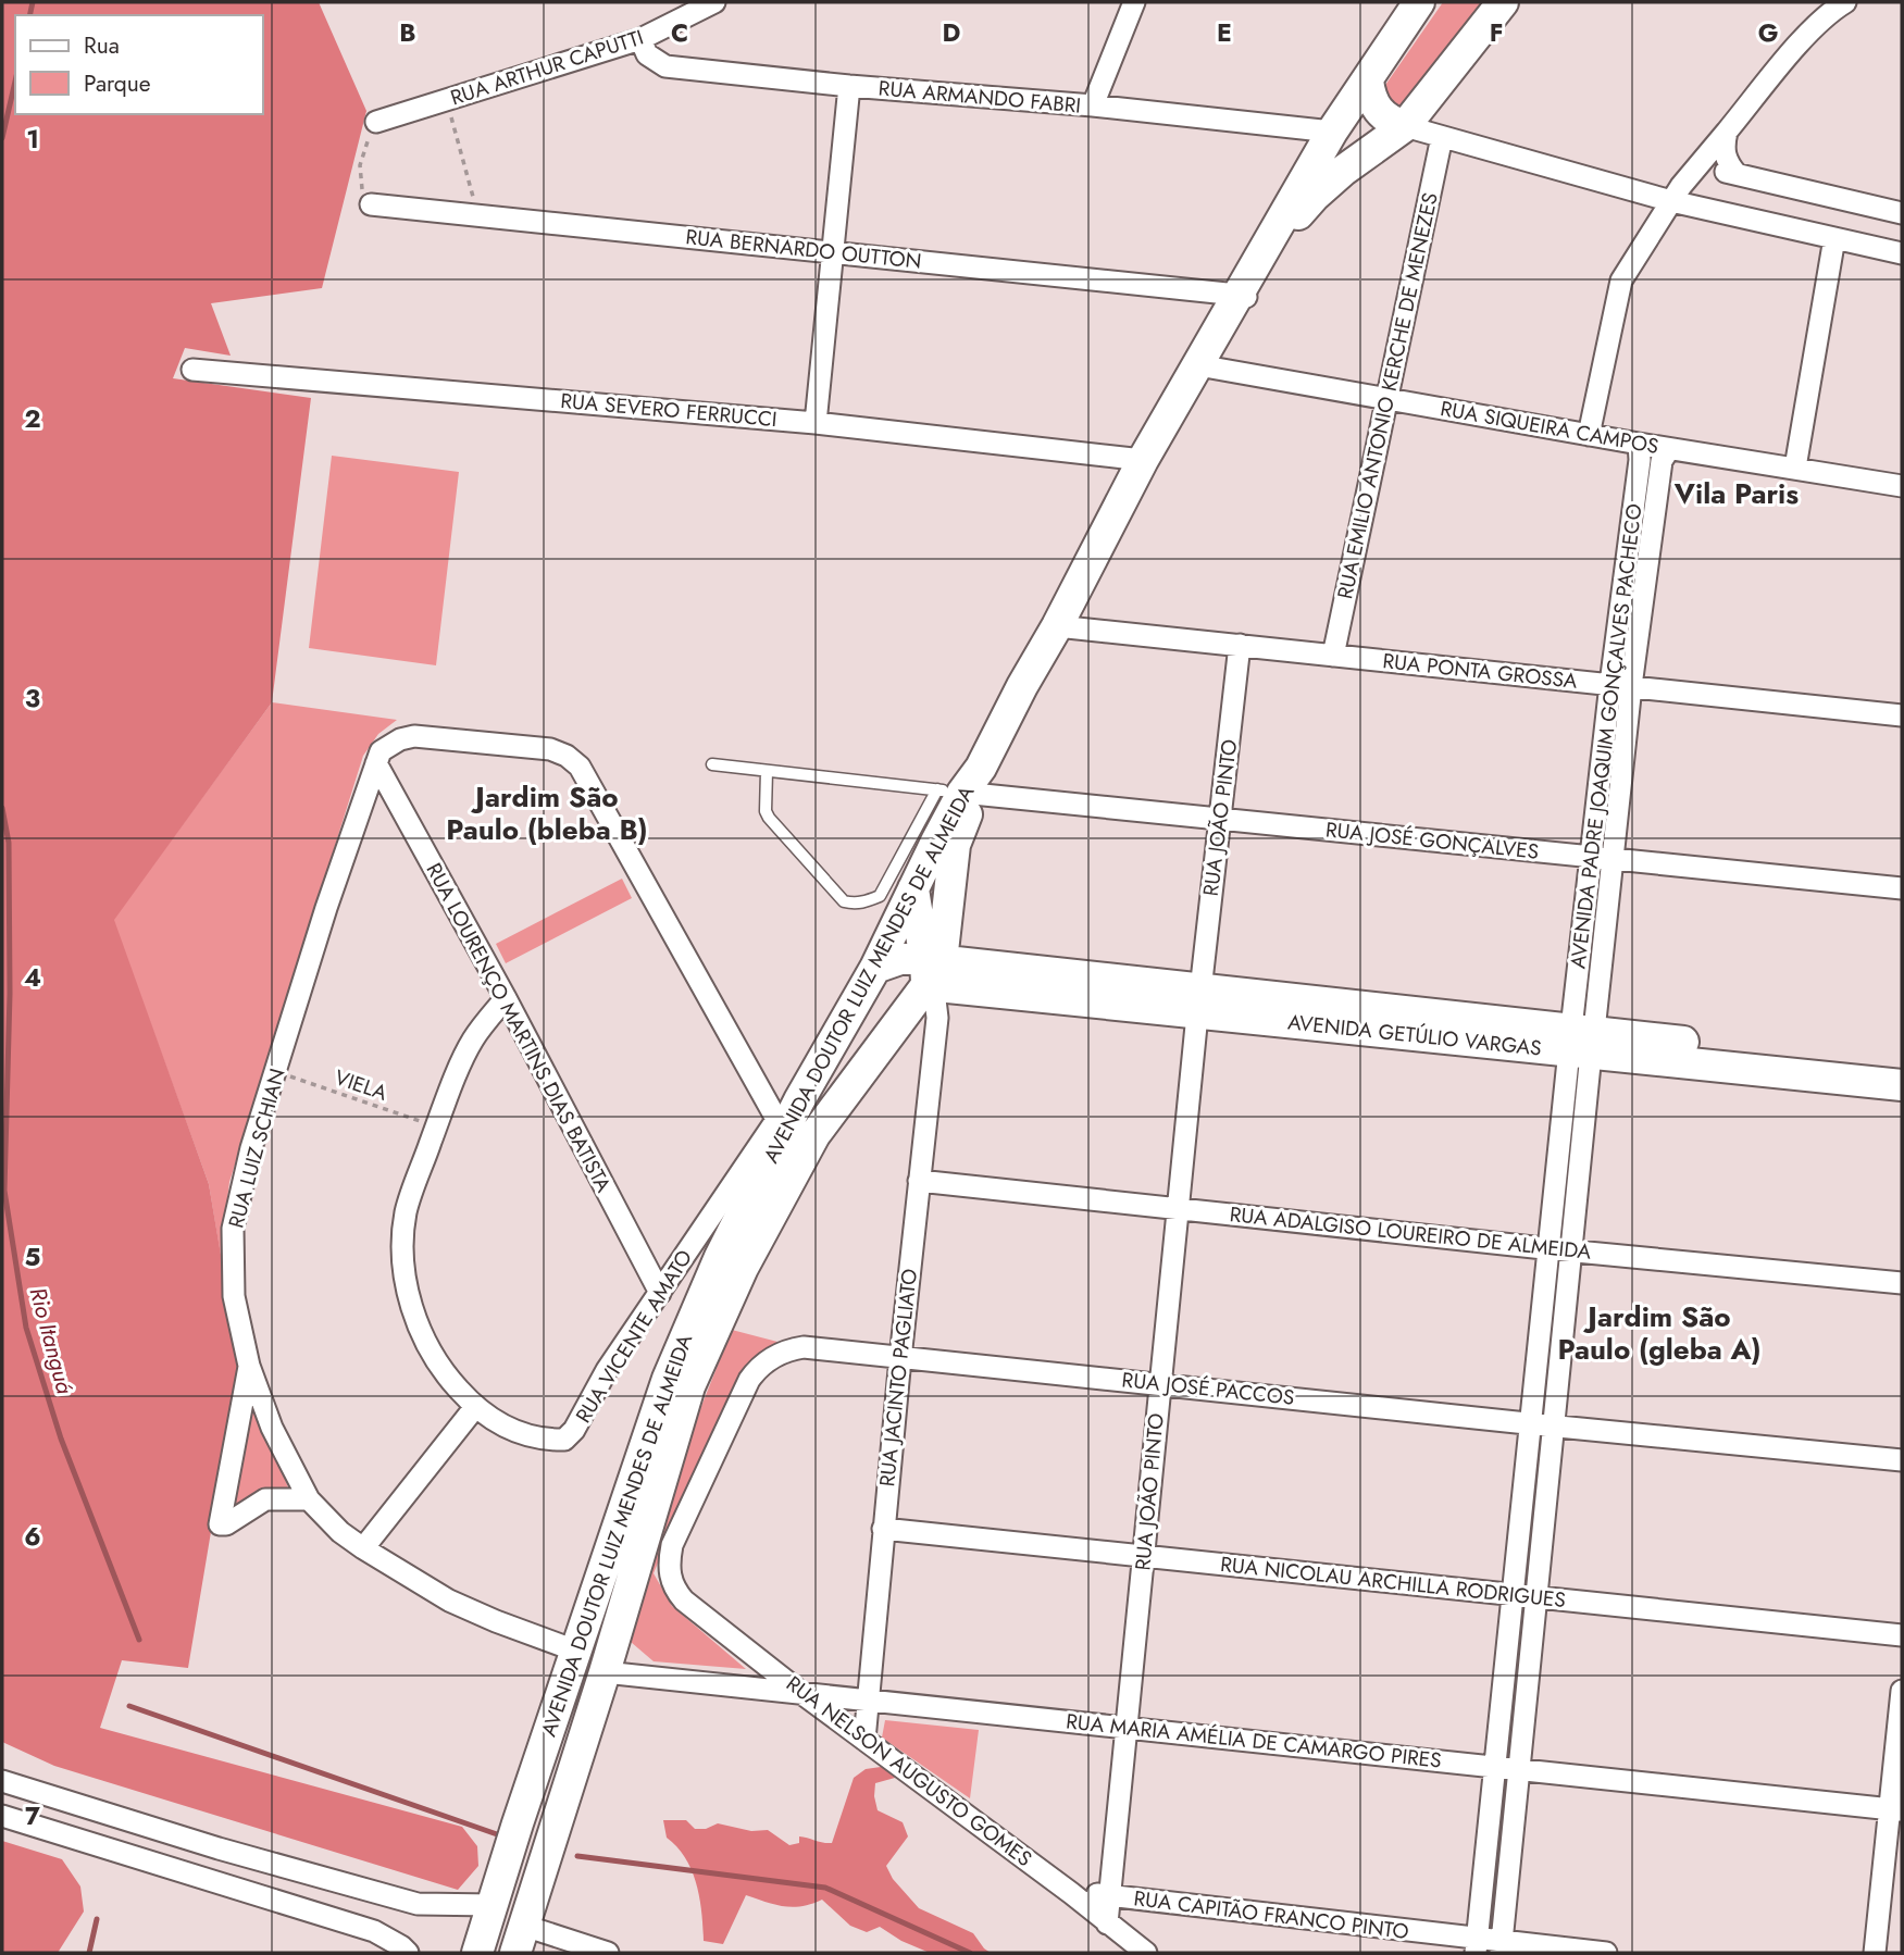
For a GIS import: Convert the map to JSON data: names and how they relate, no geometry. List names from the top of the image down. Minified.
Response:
{"streets":{"main road":["AVENIDA DOUTOR LUIZ MENDES DE ALMEIDA","AVENIDA GETÚLIO VARGAS"],"street":["RUA ARTHUR CAPUTTI","RUA ARMANDO FABRI","RUA BERNARDO OUTTON","RUA EMILIO ANTONIO KERCHE DE MENEZES","RUA SEVERO FERRUCCI","RUA SIQUEIRA CAMPOS","RUA PONTA GROSSA","AVENIDA PADRE JOAQUIM GONÇALVES PACHECO","RUA JOÃO PINTO","RUA JOSÉ GONÇALVES","RUA LOURENÇO MARTINS DIAS BATISTA","RUA LUIZ SCHIAN","RUA ADALGISO LOUREIRO DE ALMEIDA","RUA VICENTE AMATO","RUA JACINTO PAGLIATO","RUA JOSÉ PACCOS","RUA NICOLAU ARCHILLA RODRIGUES","RUA MARIA AMÉLIA DE CAMARGO PIRES","RUA NELSON AUGUSTO GOMES","RUA CAPITÃO FRANCO PINTO"],"path":["VIELA"]},"crossings":[["RUA ARTHUR CAPUTTI","RUA ARMANDO FABRI"],["RUA ARMANDO FABRI","AVENIDA DOUTOR LUIZ MENDES DE ALMEIDA"],["RUA BERNARDO OUTTON","AVENIDA DOUTOR LUIZ MENDES DE ALMEIDA"],["RUA EMILIO ANTONIO KERCHE DE MENEZES","RUA SIQUEIRA CAMPOS"],["RUA EMILIO ANTONIO KERCHE DE MENEZES","RUA PONTA GROSSA"],["RUA SEVERO FERRUCCI","AVENIDA DOUTOR LUIZ MENDES DE ALMEIDA"],["RUA SIQUEIRA CAMPOS","AVENIDA PADRE JOAQUIM GONÇALVES PACHECO"],["RUA SIQUEIRA CAMPOS","AVENIDA DOUTOR LUIZ MENDES DE ALMEIDA"],["RUA PONTA GROSSA","AVENIDA PADRE JOAQUIM GONÇALVES PACHECO"],["RUA PONTA GROSSA","RUA JOÃO PINTO"],["RUA PONTA GROSSA","AVENIDA DOUTOR LUIZ MENDES DE ALMEIDA"],["AVENIDA PADRE JOAQUIM GONÇALVES PACHECO","RUA JOSÉ GONÇALVES"],["AVENIDA PADRE JOAQUIM GONÇALVES PACHECO","AVENIDA GETÚLIO VARGAS"],["AVENIDA PADRE JOAQUIM GONÇALVES PACHECO","RUA ADALGISO LOUREIRO DE ALMEIDA"],["AVENIDA PADRE JOAQUIM GONÇALVES PACHECO","RUA JOSÉ PACCOS"],["AVENIDA PADRE JOAQUIM GONÇALVES PACHECO","RUA NICOLAU ARCHILLA RODRIGUES"],["AVENIDA PADRE JOAQUIM GONÇALVES PACHECO","RUA MARIA AMÉLIA DE CAMARGO PIRES"],["AVENIDA PADRE JOAQUIM GONÇALVES PACHECO","RUA CAPITÃO FRANCO PINTO"],["RUA JOÃO PINTO","RUA JOSÉ GONÇALVES"],["RUA JOÃO PINTO","AVENIDA GETÚLIO VARGAS"],["RUA JOÃO PINTO","RUA ADALGISO LOUREIRO DE ALMEIDA"],["RUA JOÃO PINTO","RUA JOSÉ PACCOS"],["RUA JOÃO PINTO","RUA NICOLAU ARCHILLA RODRIGUES"],["RUA JOÃO PINTO","RUA MARIA AMÉLIA DE CAMARGO PIRES"],["RUA JOÃO PINTO","RUA NELSON AUGUSTO GOMES"],["RUA JOÃO PINTO","RUA CAPITÃO FRANCO PINTO"],["RUA JOSÉ GONÇALVES","AVENIDA DOUTOR LUIZ MENDES DE ALMEIDA"],["AVENIDA DOUTOR LUIZ MENDES DE ALMEIDA","AVENIDA GETÚLIO VARGAS"],["AVENIDA DOUTOR LUIZ MENDES DE ALMEIDA","RUA LUIZ SCHIAN"],["AVENIDA DOUTOR LUIZ MENDES DE ALMEIDA","RUA VICENTE AMATO"],["AVENIDA DOUTOR LUIZ MENDES DE ALMEIDA","RUA JACINTO PAGLIATO"],["AVENIDA DOUTOR LUIZ MENDES DE ALMEIDA","RUA MARIA AMÉLIA DE CAMARGO PIRES"],["RUA LOURENÇO MARTINS DIAS BATISTA","RUA LUIZ SCHIAN"],["RUA LOURENÇO MARTINS DIAS BATISTA","RUA VICENTE AMATO"],["AVENIDA GETÚLIO VARGAS","RUA JACINTO PAGLIATO"],["VIELA","RUA LUIZ SCHIAN"],["VIELA","RUA VICENTE AMATO"],["RUA ADALGISO LOUREIRO DE ALMEIDA","RUA JACINTO PAGLIATO"],["RUA JACINTO PAGLIATO","RUA JOSÉ PACCOS"],["RUA JACINTO PAGLIATO","RUA NICOLAU ARCHILLA RODRIGUES"],["RUA JACINTO PAGLIATO","RUA MARIA AMÉLIA DE CAMARGO PIRES"],["RUA JACINTO PAGLIATO","RUA NELSON AUGUSTO GOMES"],["RUA JOSÉ PACCOS","RUA NELSON AUGUSTO GOMES"],["RUA MARIA AMÉLIA DE CAMARGO PIRES","RUA NELSON AUGUSTO GOMES"],["RUA NELSON AUGUSTO GOMES","RUA CAPITÃO FRANCO PINTO"]],"districts":["Vila Paris","Jardim São Paulo (bleba B)","Jardim São Paulo (gleba A)"],"water":["Rio Itanguá"],"legend":["Rua","Parque"],"grid":{"columns":["B","C","D","E","F","G"],"rows":["1","2","3","4","5","6","7"]}}
